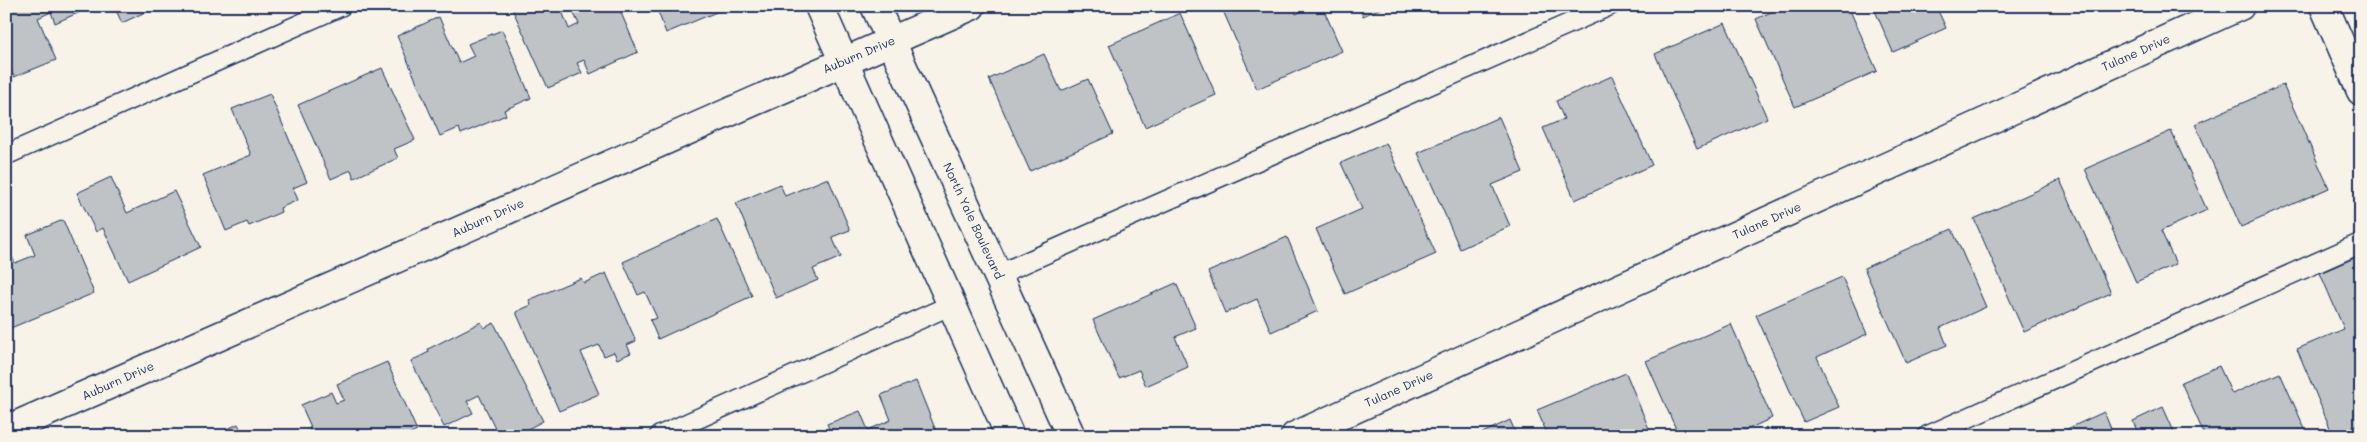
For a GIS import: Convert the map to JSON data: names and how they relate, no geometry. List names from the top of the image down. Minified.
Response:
{"streets":{"street":["Tulane Drive","Auburn Drive","North Yale Boulevard"]},"crossings":[["Auburn Drive","North Yale Boulevard"]]}
